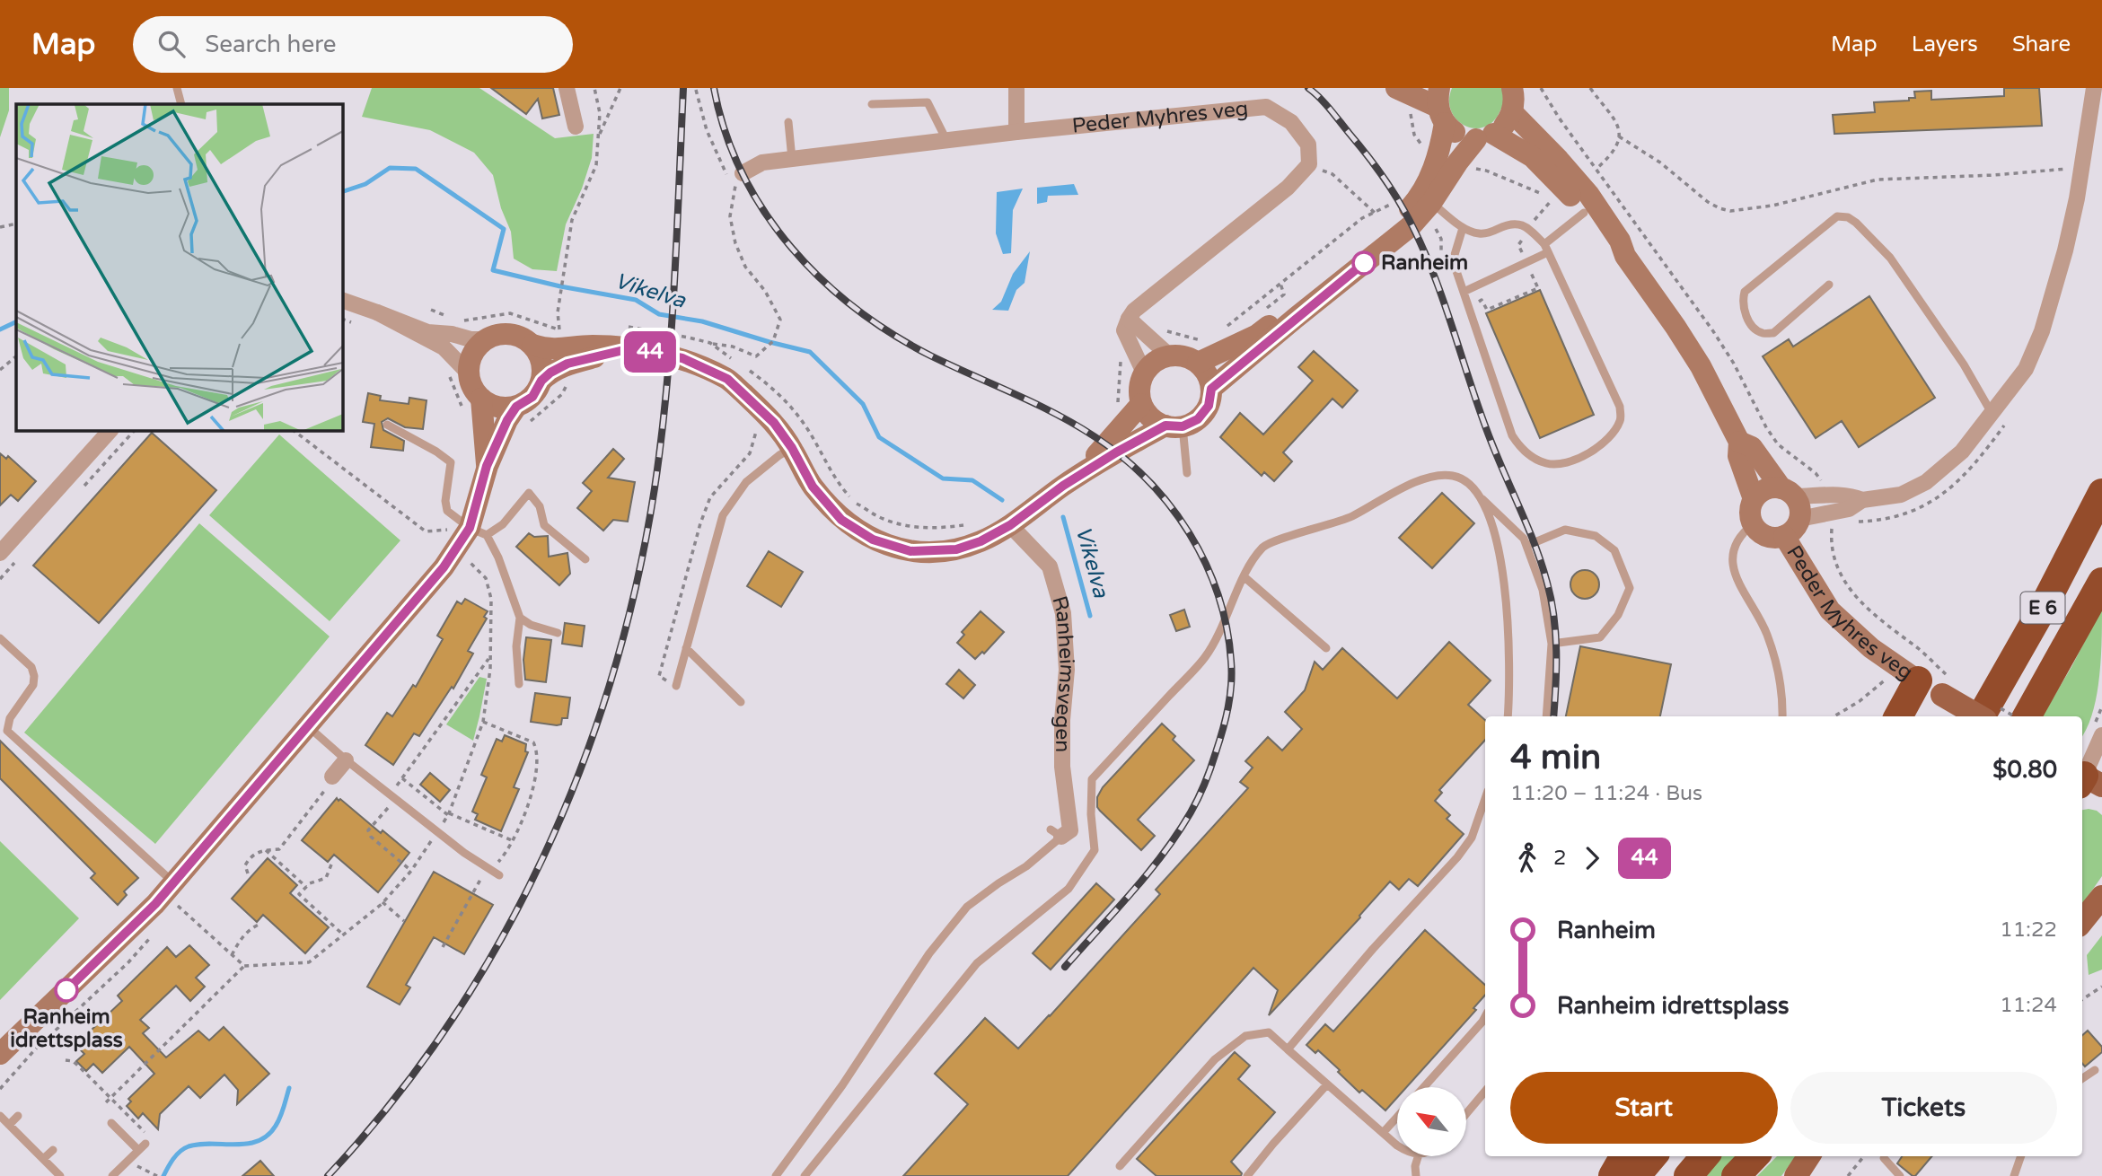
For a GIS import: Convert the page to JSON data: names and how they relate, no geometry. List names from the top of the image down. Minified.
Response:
{"streets":{"highway":["E 6"],"main road":["Peder Myhres veg"],"street":["Ranheimsvegen"]},"water":["Vikelva"],"places":["Ranheim","Ranheim idrettsplass"],"lines":["bus line 44"],"north":"top left","page":{"header":"Map","search":"Search here","nav":["Map","Layers","Share"],"on_map":"44","heading":["4 min","11:20 – 11:24 · Bus","$0.80"],"legs":["2","44"],"list":[{"name":"Ranheim","value":"11:22"},{"name":"Ranheim idrettsplass","value":"11:24"}],"buttons":["Start","Tickets"]}}
